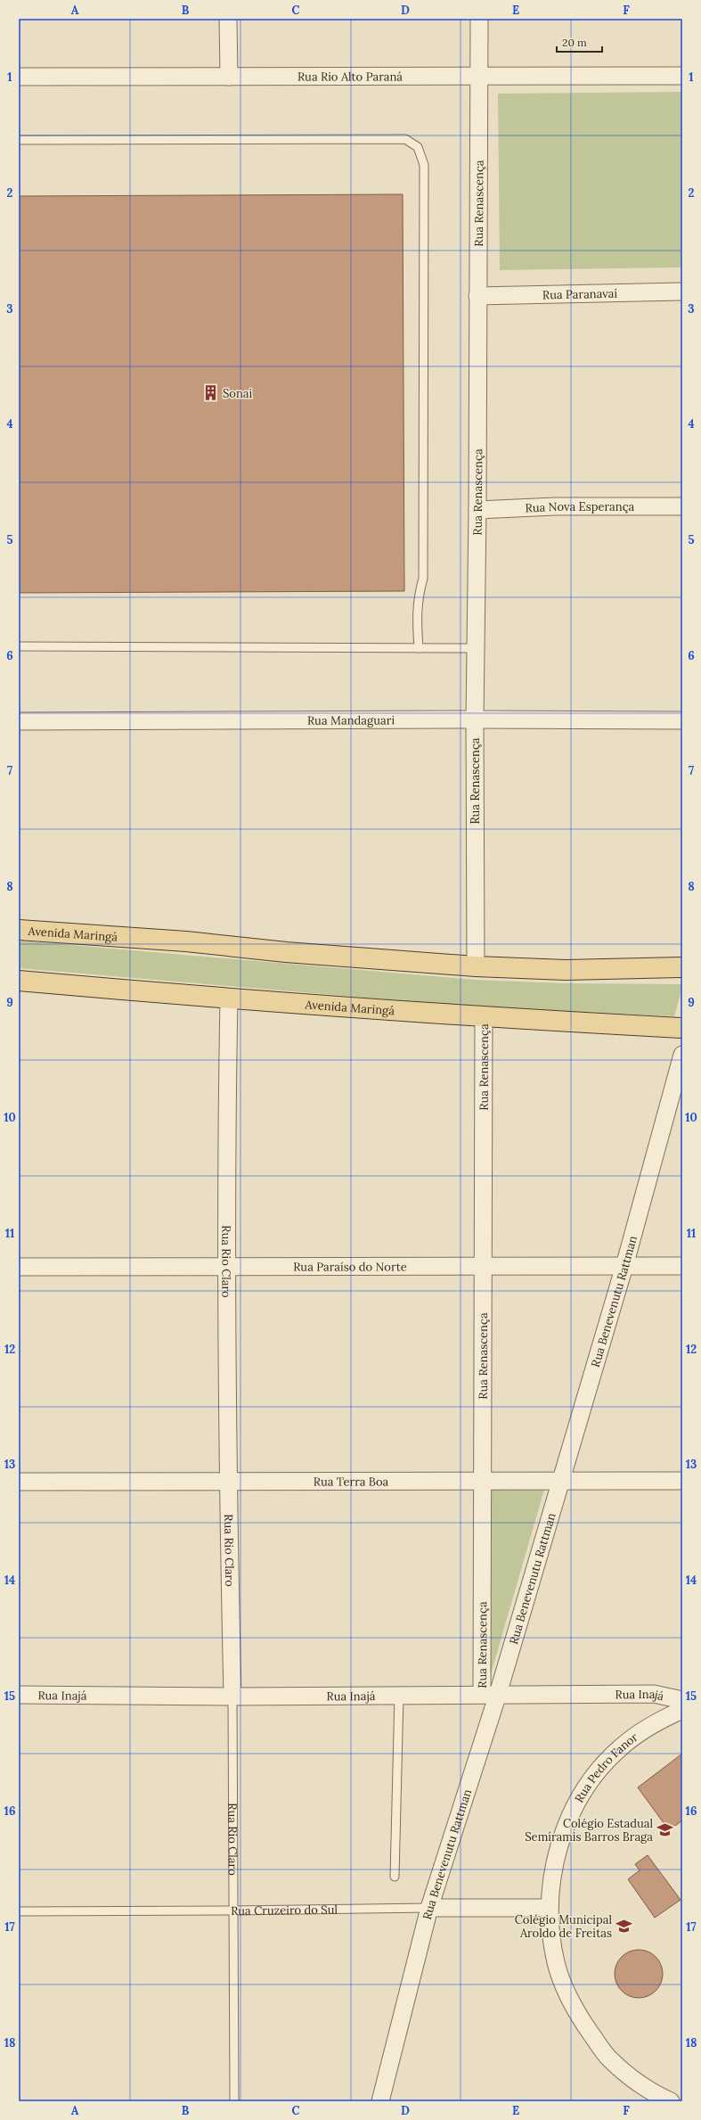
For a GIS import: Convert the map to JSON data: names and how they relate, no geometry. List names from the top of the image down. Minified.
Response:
{"streets":{"main road":["Avenida Maringá"],"street":["Rua Rio Alto Paraná","Rua Renascença","Rua Paranavaí","Rua Nova Esperança","Rua Mandaguari","Rua Rio Claro","Rua Paraíso do Norte","Rua Benevenutu Rattman","Rua Terra Boa","Rua Inajá","Rua Pedro Fanor","Rua Cruzeiro do Sul"]},"crossings":[["Rua Rio Alto Paraná","Rua Renascença"],["Rua Renascença","Rua Paranavaí"],["Rua Renascença","Rua Nova Esperança"],["Rua Renascença","Rua Mandaguari"],["Rua Renascença","Avenida Maringá"],["Rua Renascença","Rua Paraíso do Norte"],["Rua Renascença","Rua Benevenutu Rattman"],["Rua Renascença","Rua Terra Boa"],["Rua Renascença","Rua Inajá"],["Avenida Maringá","Rua Rio Claro"],["Rua Rio Claro","Rua Paraíso do Norte"],["Rua Rio Claro","Rua Terra Boa"],["Rua Rio Claro","Rua Inajá"],["Rua Rio Claro","Rua Cruzeiro do Sul"],["Rua Paraíso do Norte","Rua Benevenutu Rattman"],["Rua Benevenutu Rattman","Rua Terra Boa"],["Rua Benevenutu Rattman","Rua Inajá"],["Rua Benevenutu Rattman","Rua Cruzeiro do Sul"],["Rua Pedro Fanor","Rua Cruzeiro do Sul"]],"places":{"building":["Sonai"],"school or university":["Colégio Estadual Semíramis Barros Braga","Colégio Municipal Aroldo de Freitas"]},"scale_bar":"20 m","grid":{"columns":["A","B","C","D","E","F"],"rows":["1","2","3","4","5","6","7","8","9","10","11","12","13","14","15","16","17","18"]}}
